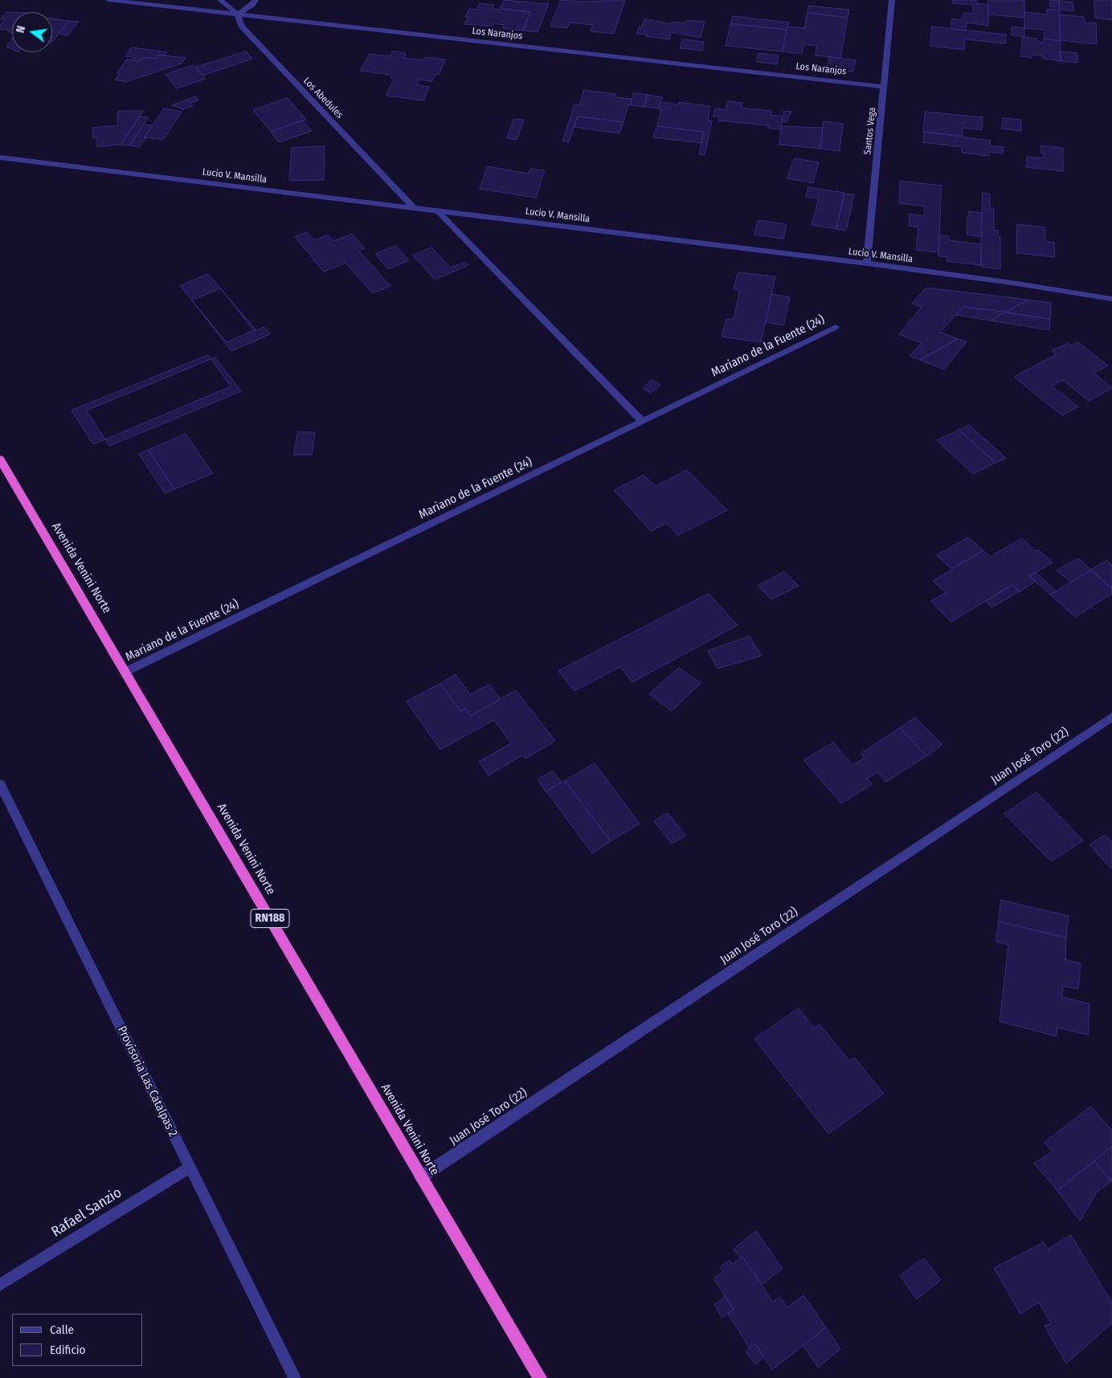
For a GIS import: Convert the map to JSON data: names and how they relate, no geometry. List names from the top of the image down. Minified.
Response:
{"streets":{"highway":["Avenida Venini Norte","RN188"],"street":["Los Naranjos","Los Abedules","Santos Vega","Lucio V. Mansilla","Mariano de la Fuente (24)","Juan José Toro (22)","Provisoria Las Catalpas 2","Rafael Sanzio"]},"crossings":[["Los Naranjos","Los Abedules"],["Los Naranjos","Santos Vega"],["Los Abedules","Lucio V. Mansilla"],["Santos Vega","Lucio V. Mansilla"],["Mariano de la Fuente (24)","Avenida Venini Norte"],["Avenida Venini Norte","Juan José Toro (22)"],["Provisoria Las Catalpas 2","Rafael Sanzio"]],"legend":["Calle","Edificio"],"north":"left"}
